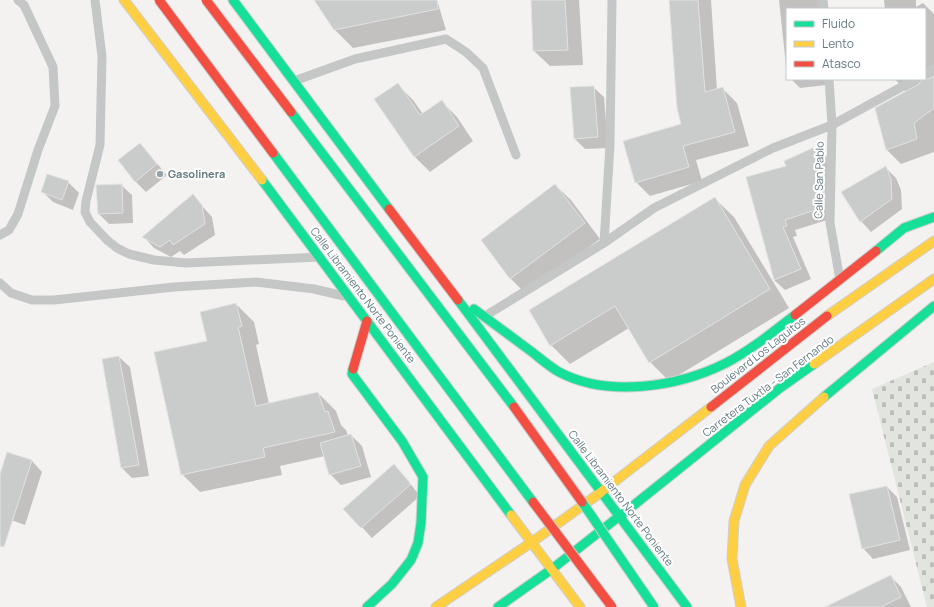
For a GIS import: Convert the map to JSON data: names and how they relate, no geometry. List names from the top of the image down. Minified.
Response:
{"streets":{"main road":["Calle Libramiento Norte Poniente","Boulevard Los Laguitos","Carretera Tuxtla - San Fernando"],"lane":["Calle San Pablo"]},"crossings":[["Calle Libramiento Norte Poniente","Boulevard Los Laguitos"],["Calle Libramiento Norte Poniente","Carretera Tuxtla - San Fernando"]],"places":["Gasolinera"],"legend":["Fluido","Lento","Atasco"]}
